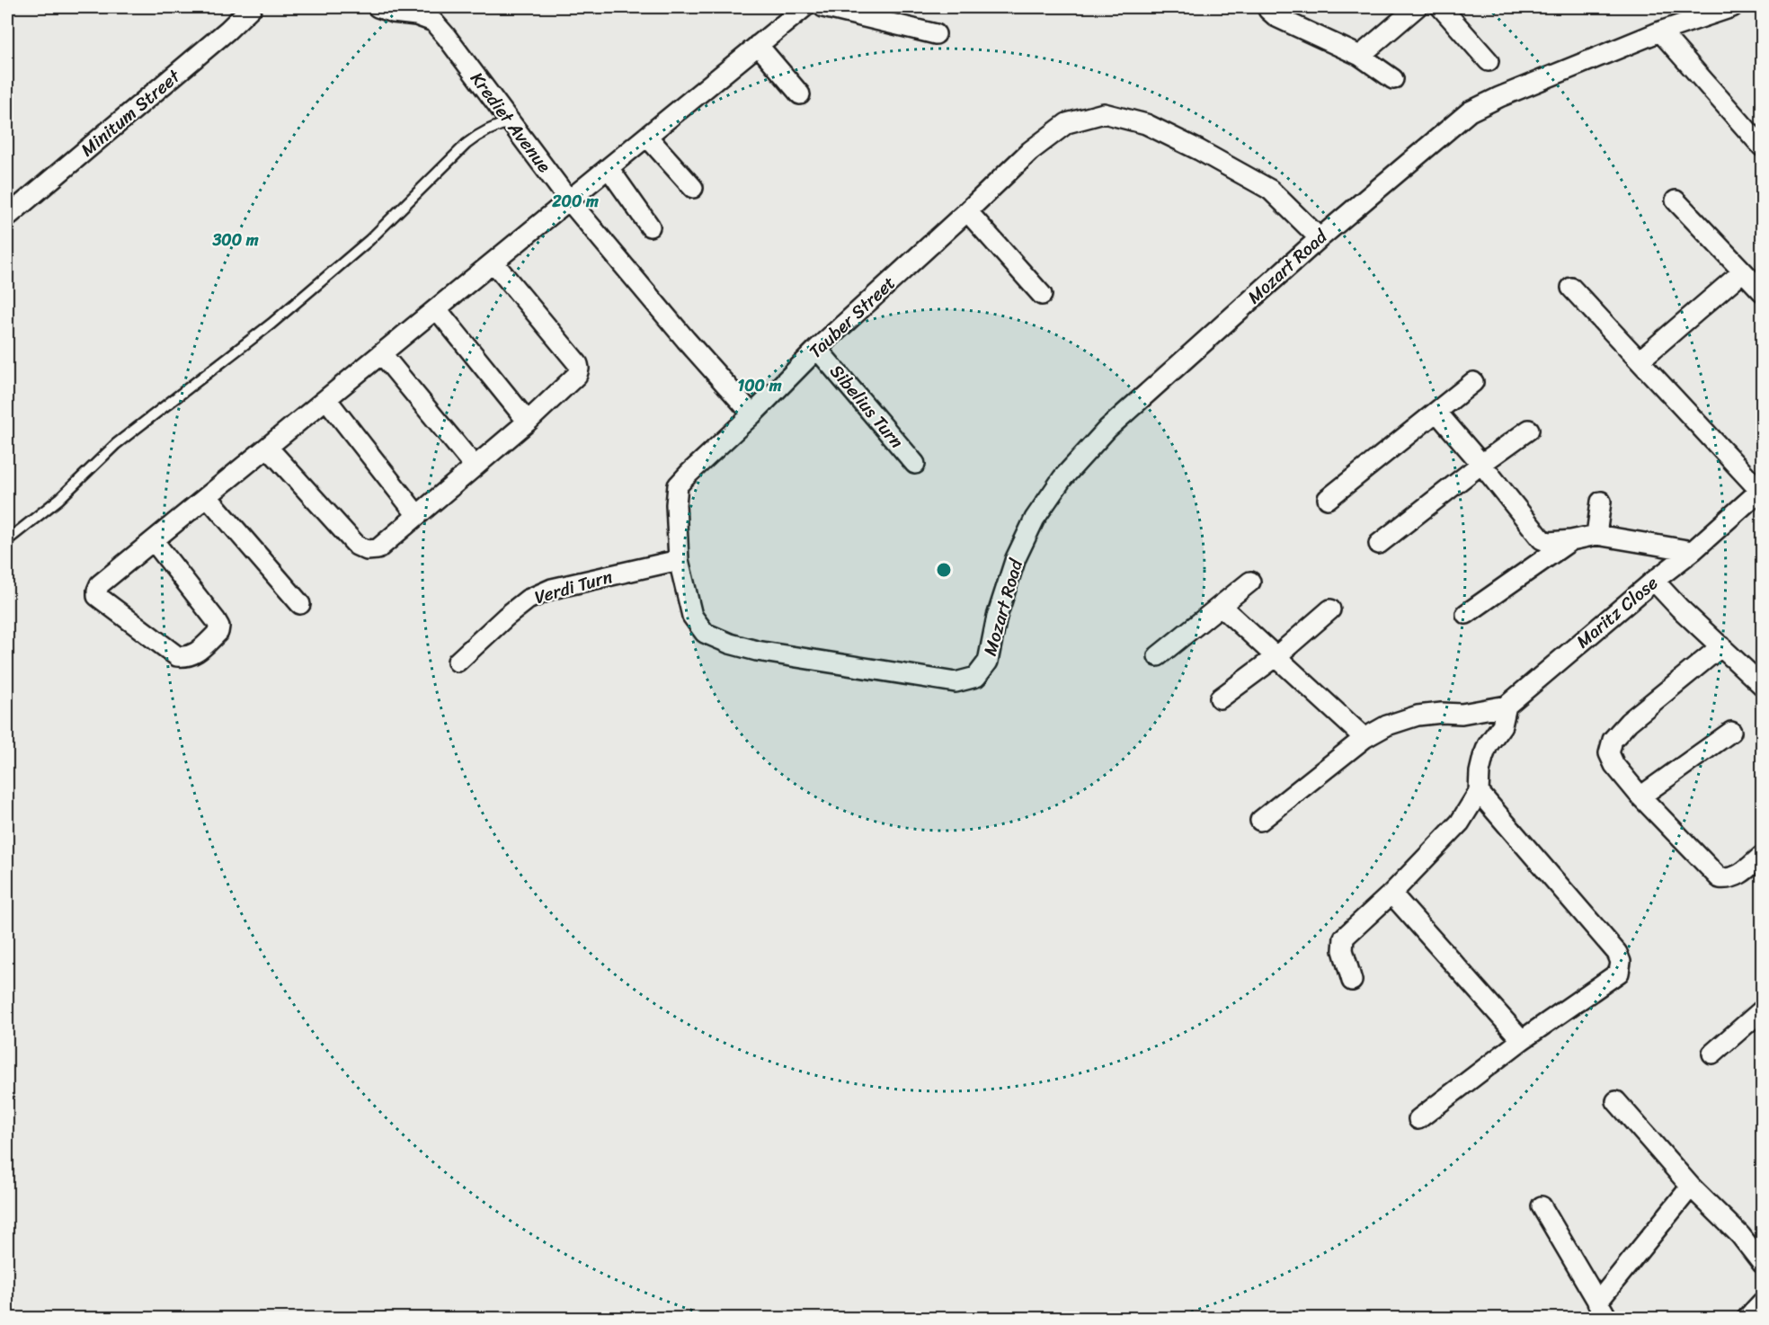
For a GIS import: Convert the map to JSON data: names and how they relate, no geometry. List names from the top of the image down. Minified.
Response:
{"streets":{"street":["Minitum Street","Krediet Avenue","Mozart Road","Tauber Street","Sibelius Turn","Verdi Turn","Maritz Close"]},"crossings":[["Krediet Avenue","Tauber Street"],["Mozart Road","Tauber Street"],["Tauber Street","Sibelius Turn"],["Tauber Street","Verdi Turn"]],"rings":["200 m","300 m","100 m"]}
